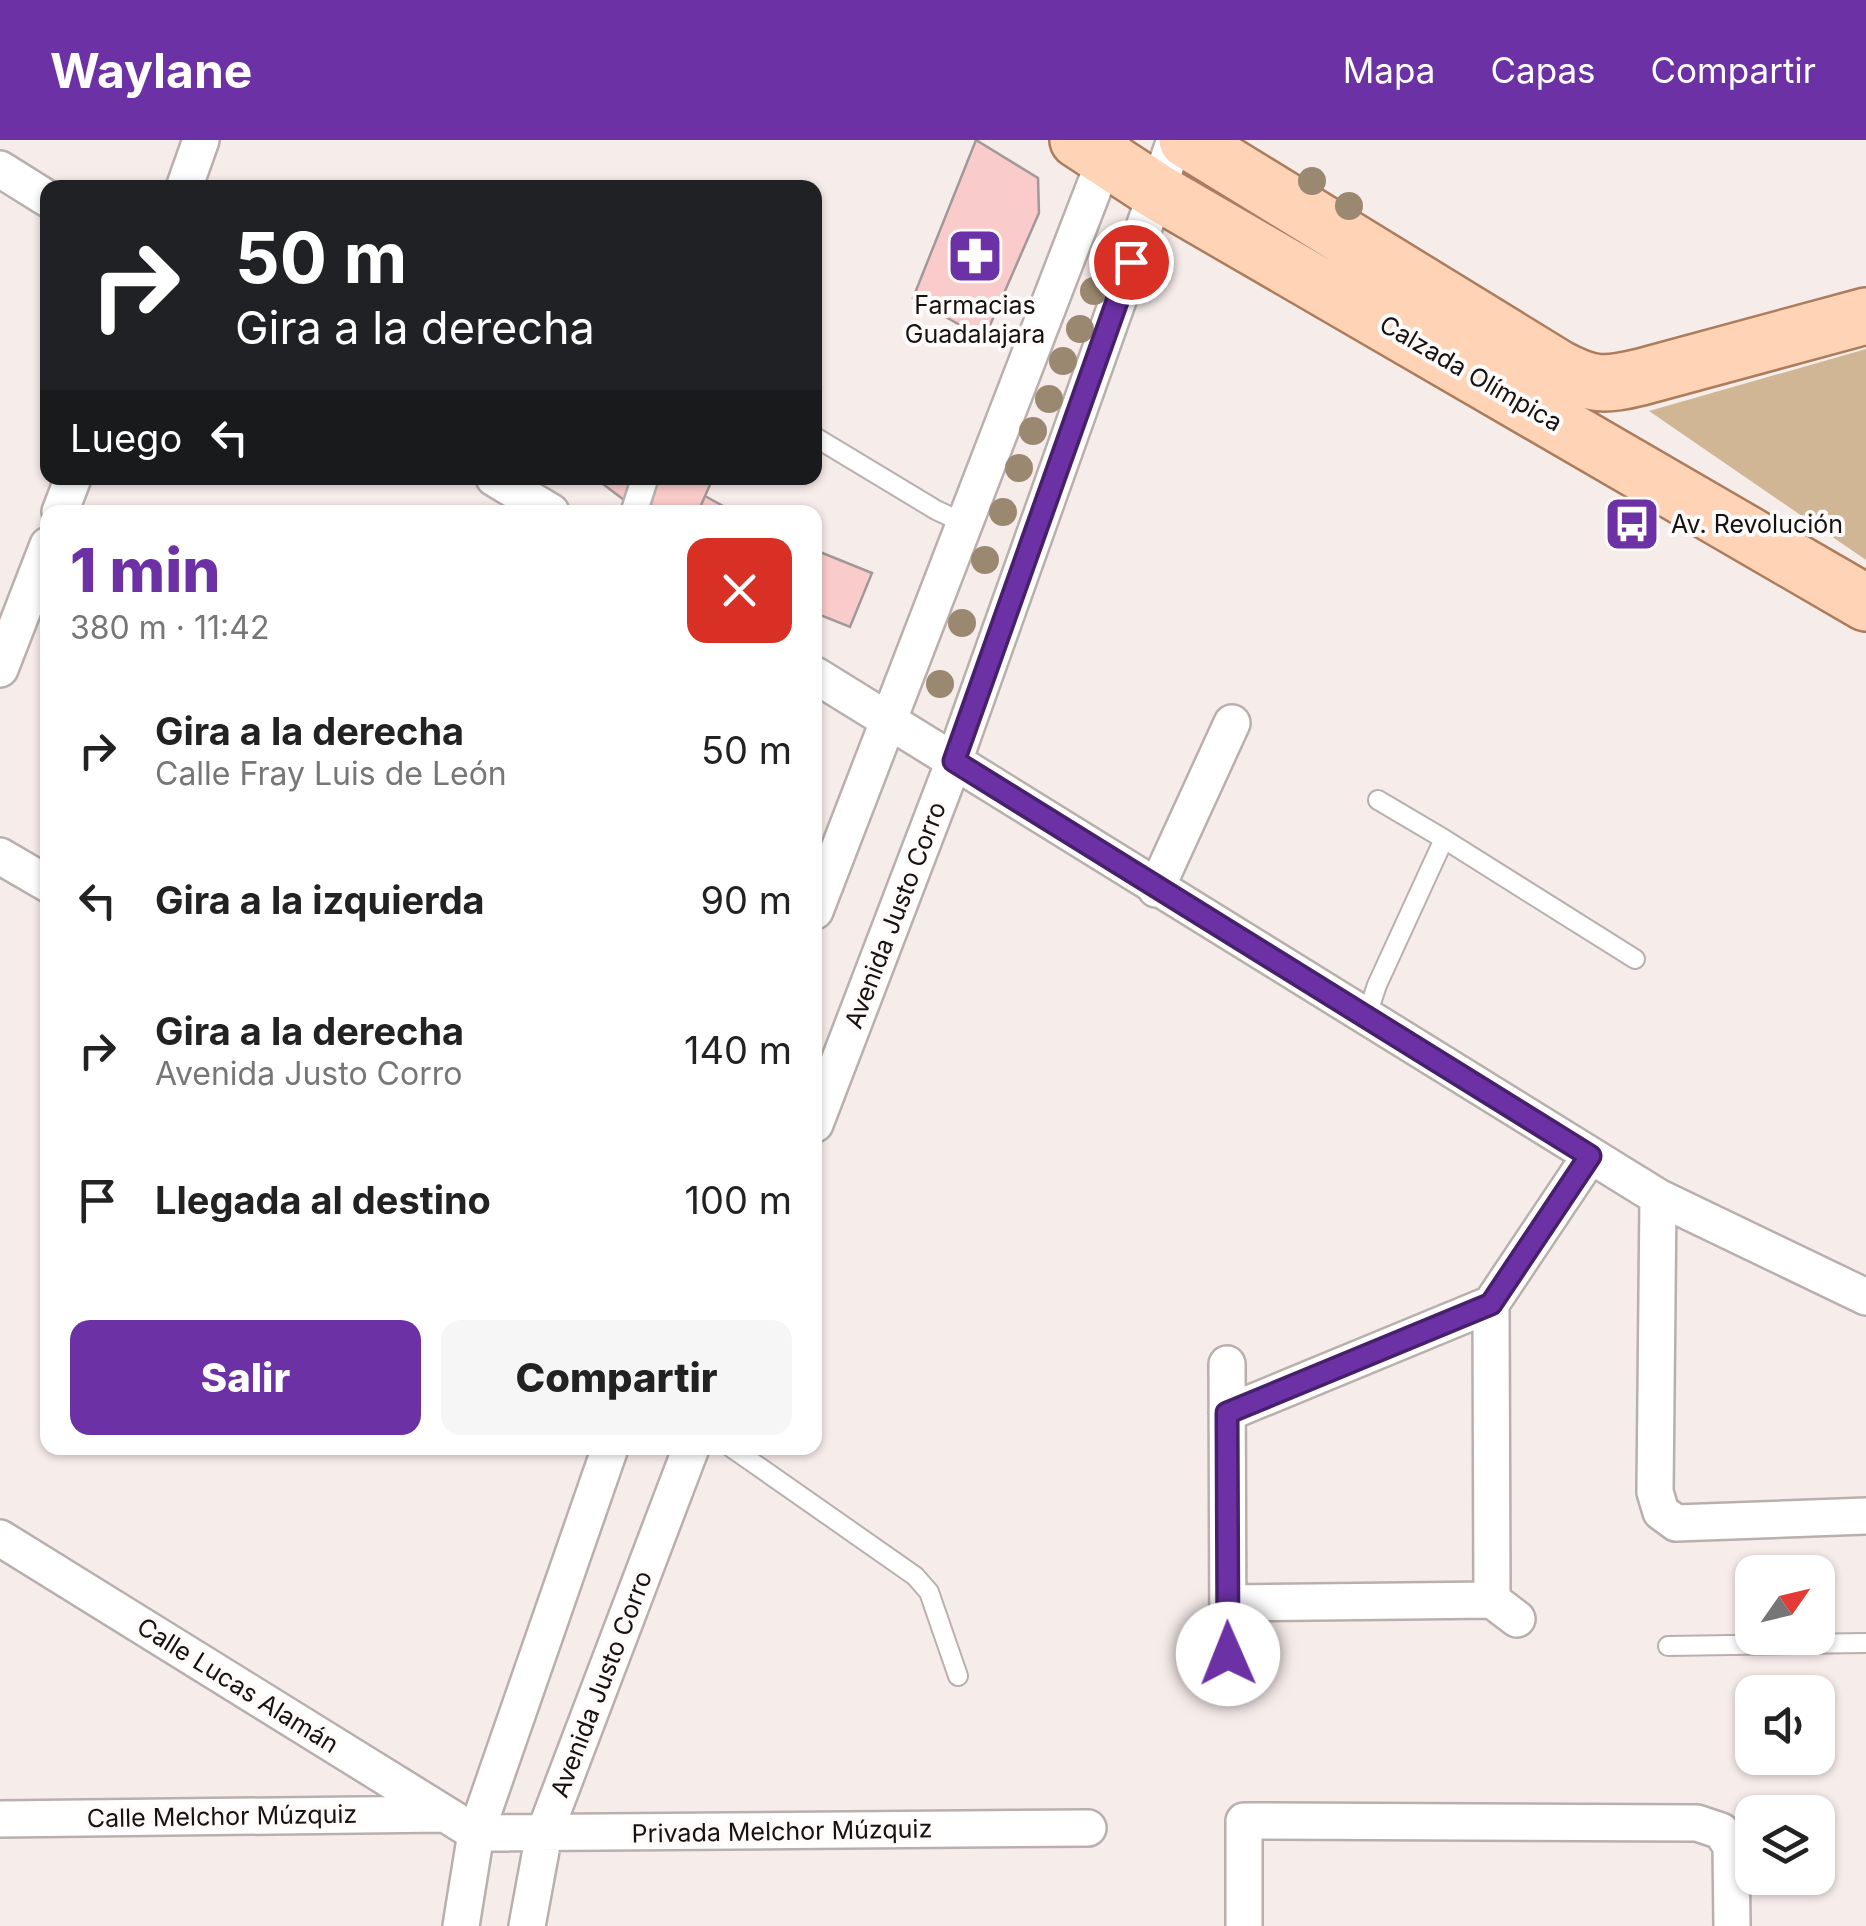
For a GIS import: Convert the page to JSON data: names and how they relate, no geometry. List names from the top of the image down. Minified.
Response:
{"streets":{"main road":["Calzada Olímpica"],"street":["Avenida Justo Corro","Calle Lucas Alamán","Calle Melchor Múzquiz","Privada Melchor Múzquiz"]},"crossings":[["Calzada Olímpica","Avenida Justo Corro"],["Avenida Justo Corro","Privada Melchor Múzquiz"],["Calle Lucas Alamán","Calle Melchor Múzquiz"],["Calle Lucas Alamán","Privada Melchor Múzquiz"]],"places":{"pharmacy":["Farmacias Guadalajara"],"bus stop":["Av. Revolución"]},"north":"top right","page":{"header":"Waylane","nav":["Mapa","Capas","Compartir"],"turn":["50 m","Gira a la derecha"],"then":"Luego","heading":["1 min","380 m · 11:42"],"list":[{"name":"Gira a la derecha","note":"Calle Fray Luis de León","value":"50 m"},{"name":"Gira a la izquierda","value":"90 m"},{"name":"Gira a la derecha","note":"Avenida Justo Corro","value":"140 m"},{"name":"Llegada al destino","value":"100 m"}],"buttons":["Salir","Compartir"]}}
